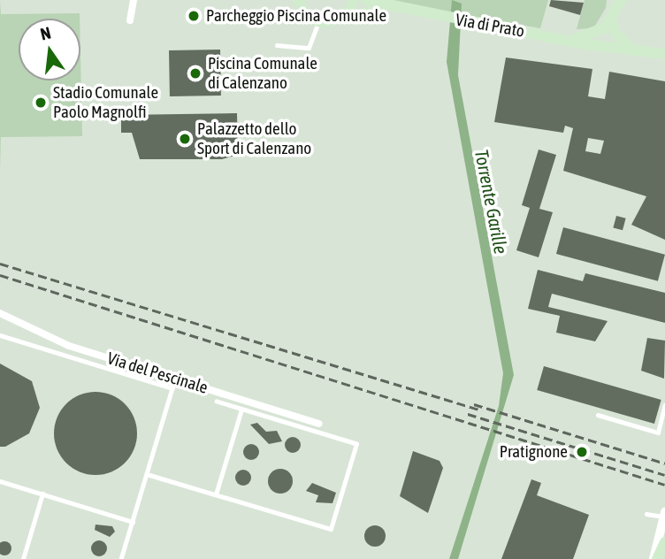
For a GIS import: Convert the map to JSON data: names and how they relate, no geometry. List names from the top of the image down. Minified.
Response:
{"streets":{"main road":["Via di Prato"],"street":["Via del Pescinale"]},"water":["Torrente Garille"],"places":["Parcheggio Piscina Comunale","Piscina Comunale di Calenzano","Stadio Comunale Paolo Magnolfi","Palazzetto dello Sport di Calenzano","Pratignone"],"north":"top"}
